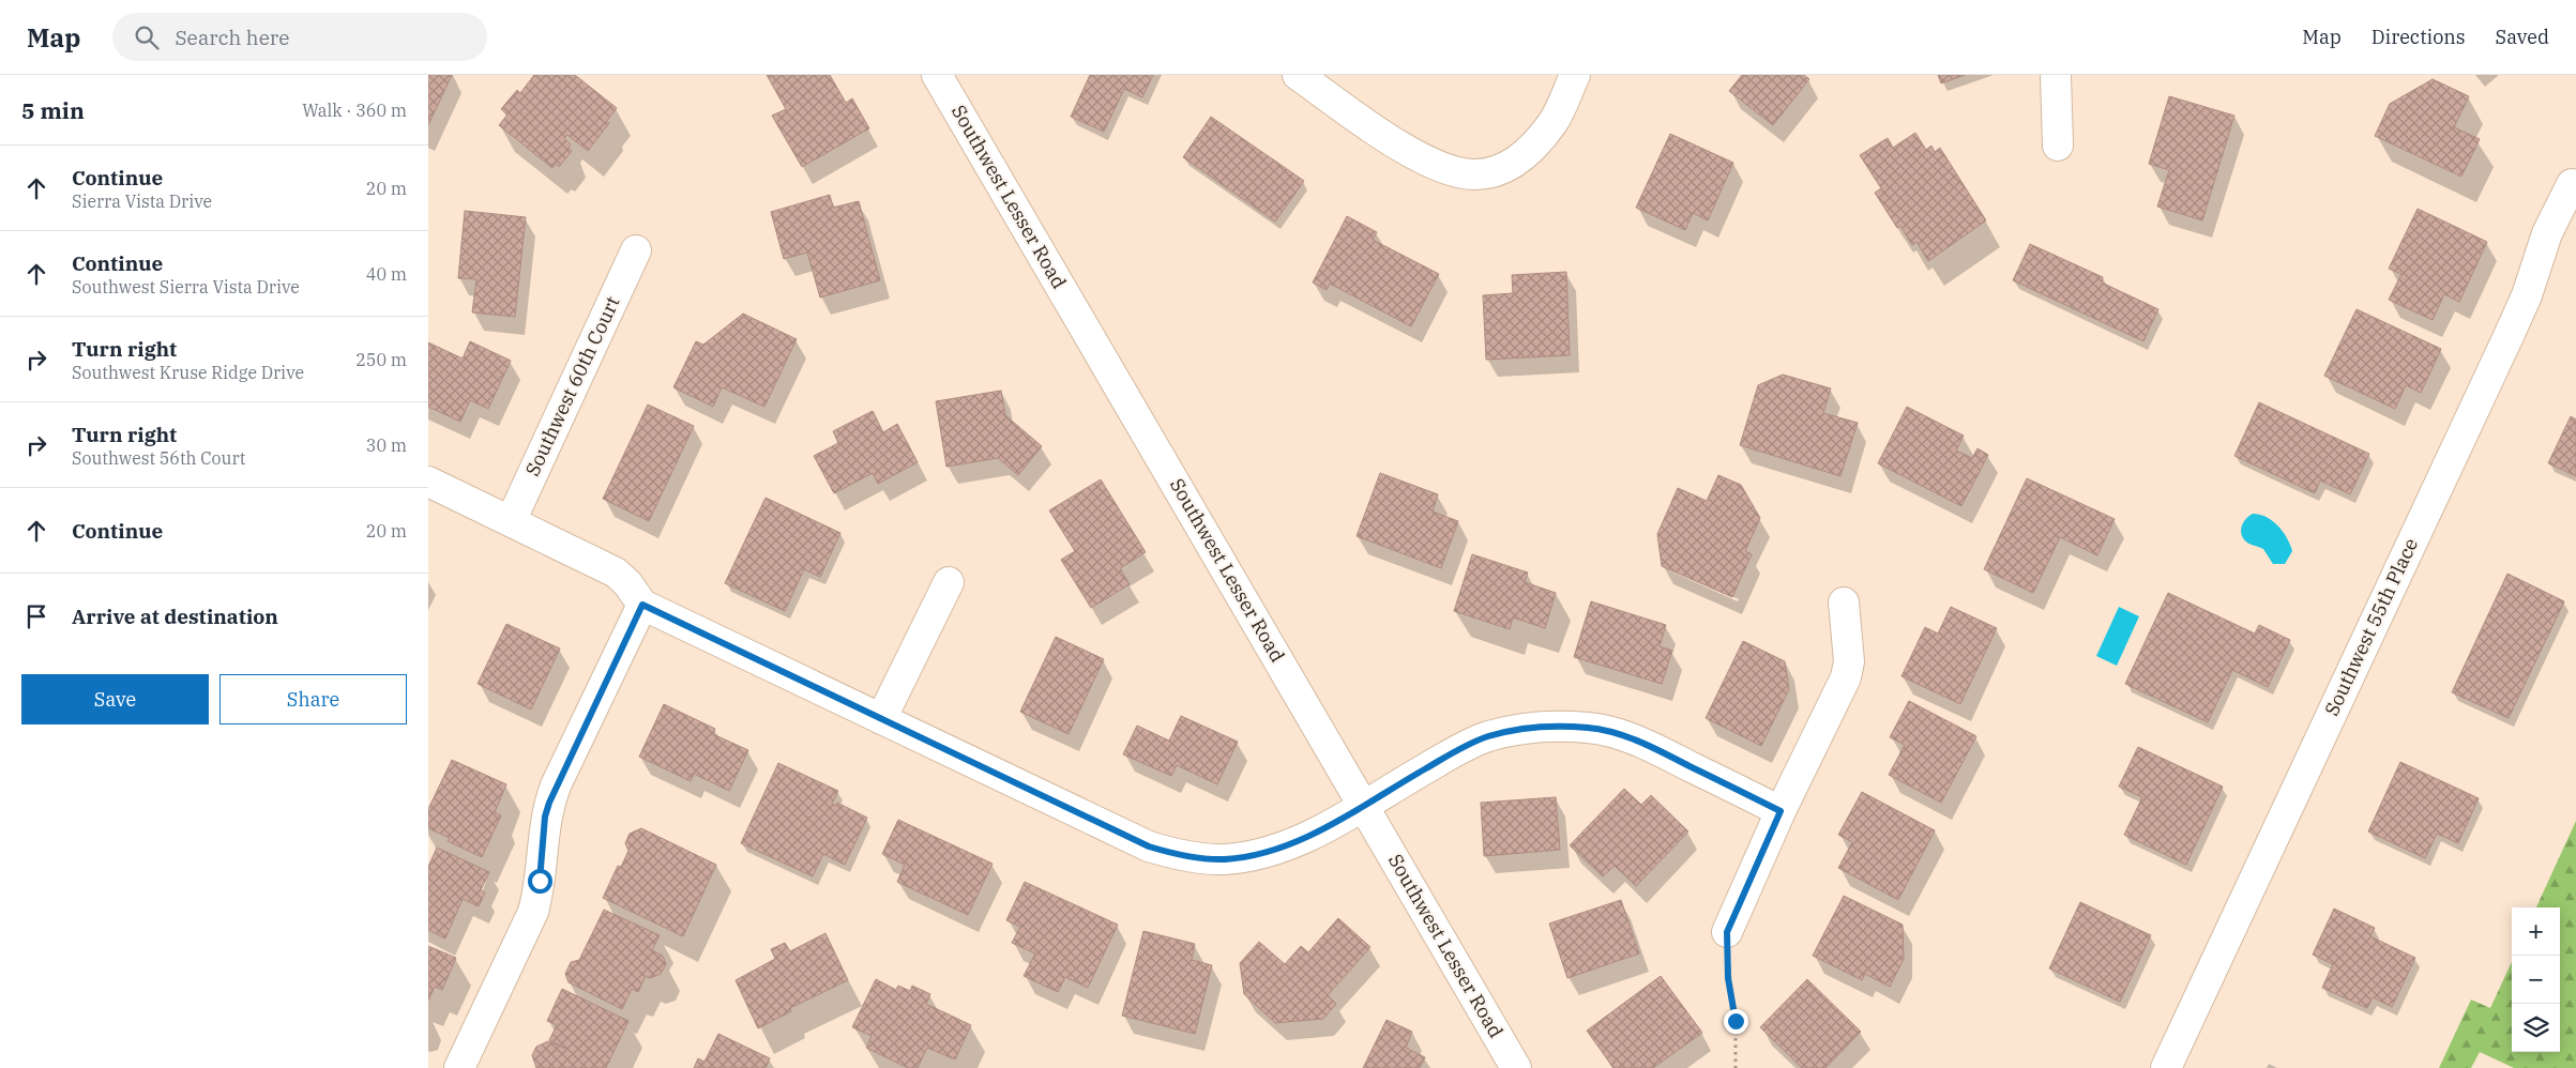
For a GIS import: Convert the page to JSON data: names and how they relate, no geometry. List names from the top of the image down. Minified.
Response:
{"streets":{"street":["Southwest Lesser Road","Southwest 60th Court","Southwest 55th Place"]},"page":{"header":"Map","search":"Search here","nav":["Map","Directions","Saved"],"heading":["5 min","Walk · 360 m"],"list":[["Continue","Sierra Vista Drive","20 m"],["Continue","Southwest Sierra Vista Drive","40 m"],["Turn right","Southwest Kruse Ridge Drive","250 m"],["Turn right","Southwest 56th Court","30 m"],["Continue","20 m"],"Arrive at destination"],"buttons":["Save","Share"],"map_buttons":["+","−"]}}
